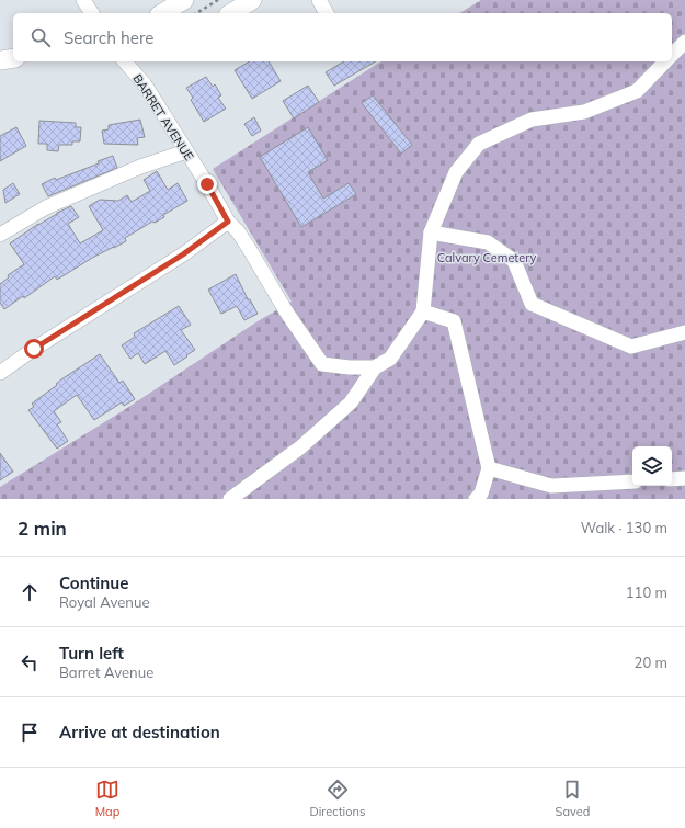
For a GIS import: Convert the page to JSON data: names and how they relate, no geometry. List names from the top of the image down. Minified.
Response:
{"streets":{"street":["BARRET AVENUE"]},"parks":["Calvary Cemetery"],"page":{"search":"Search here","heading":["2 min","Walk · 130 m"],"list":[["Continue","Royal Avenue","110 m"],["Turn left","Barret Avenue","20 m"],"Arrive at destination"],"nav":["Map","Directions","Saved"]}}
